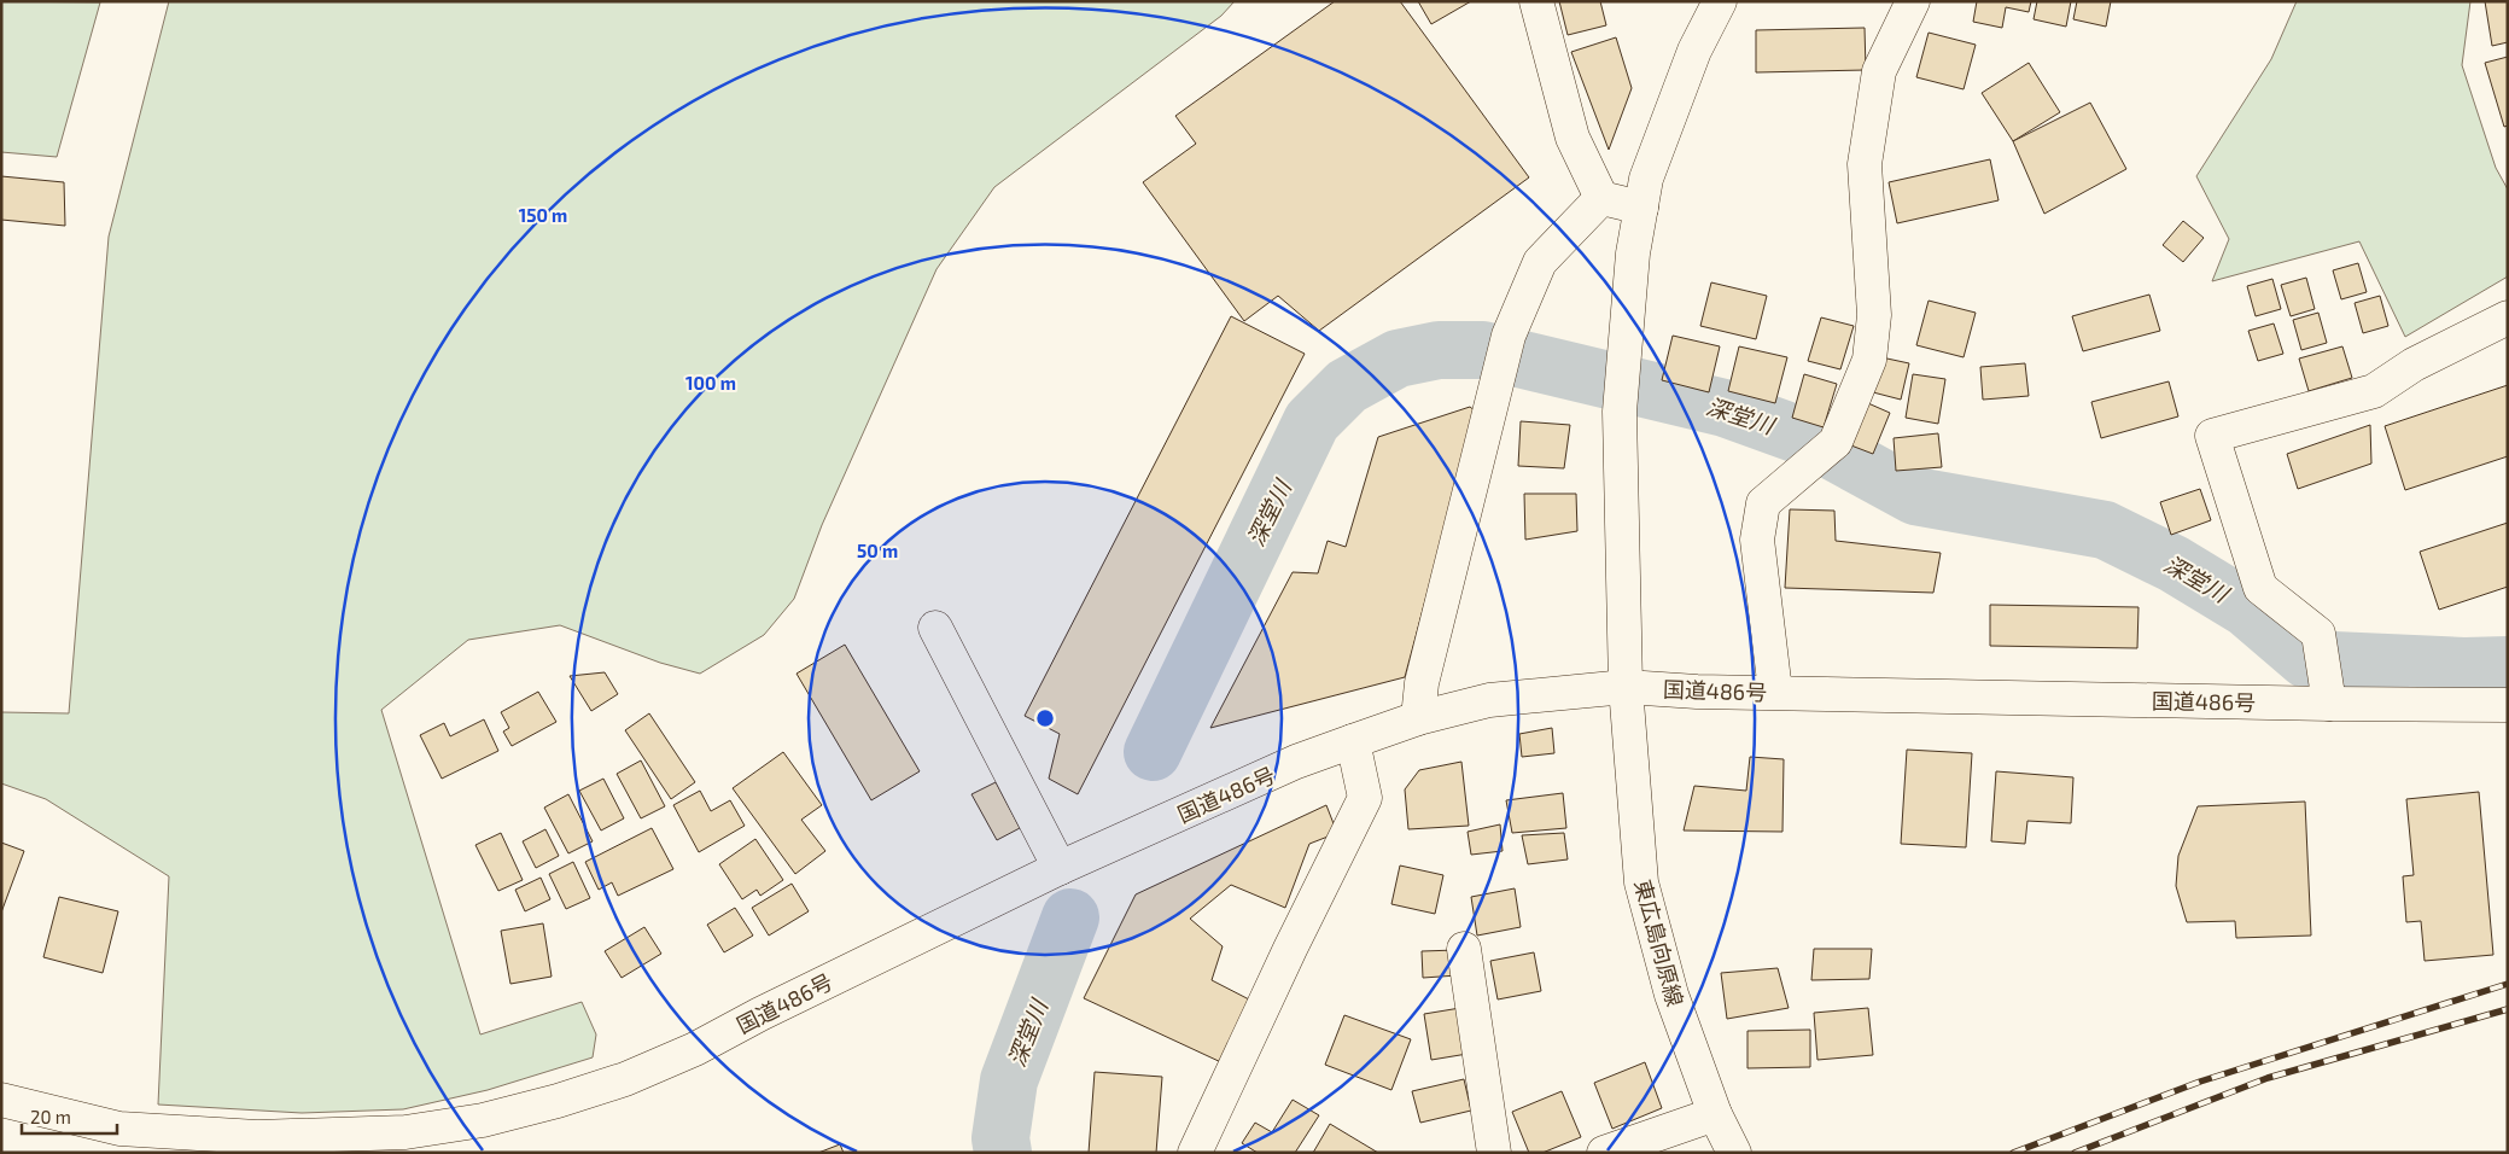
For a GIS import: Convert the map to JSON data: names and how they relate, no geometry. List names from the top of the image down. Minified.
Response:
{"streets":{"main road":["国道486号","東広島向原線"]},"crossings":[["国道486号","東広島向原線"]],"water":["深堂川"],"scale_bar":"20 m","rings":["150 m","100 m","50 m"]}
